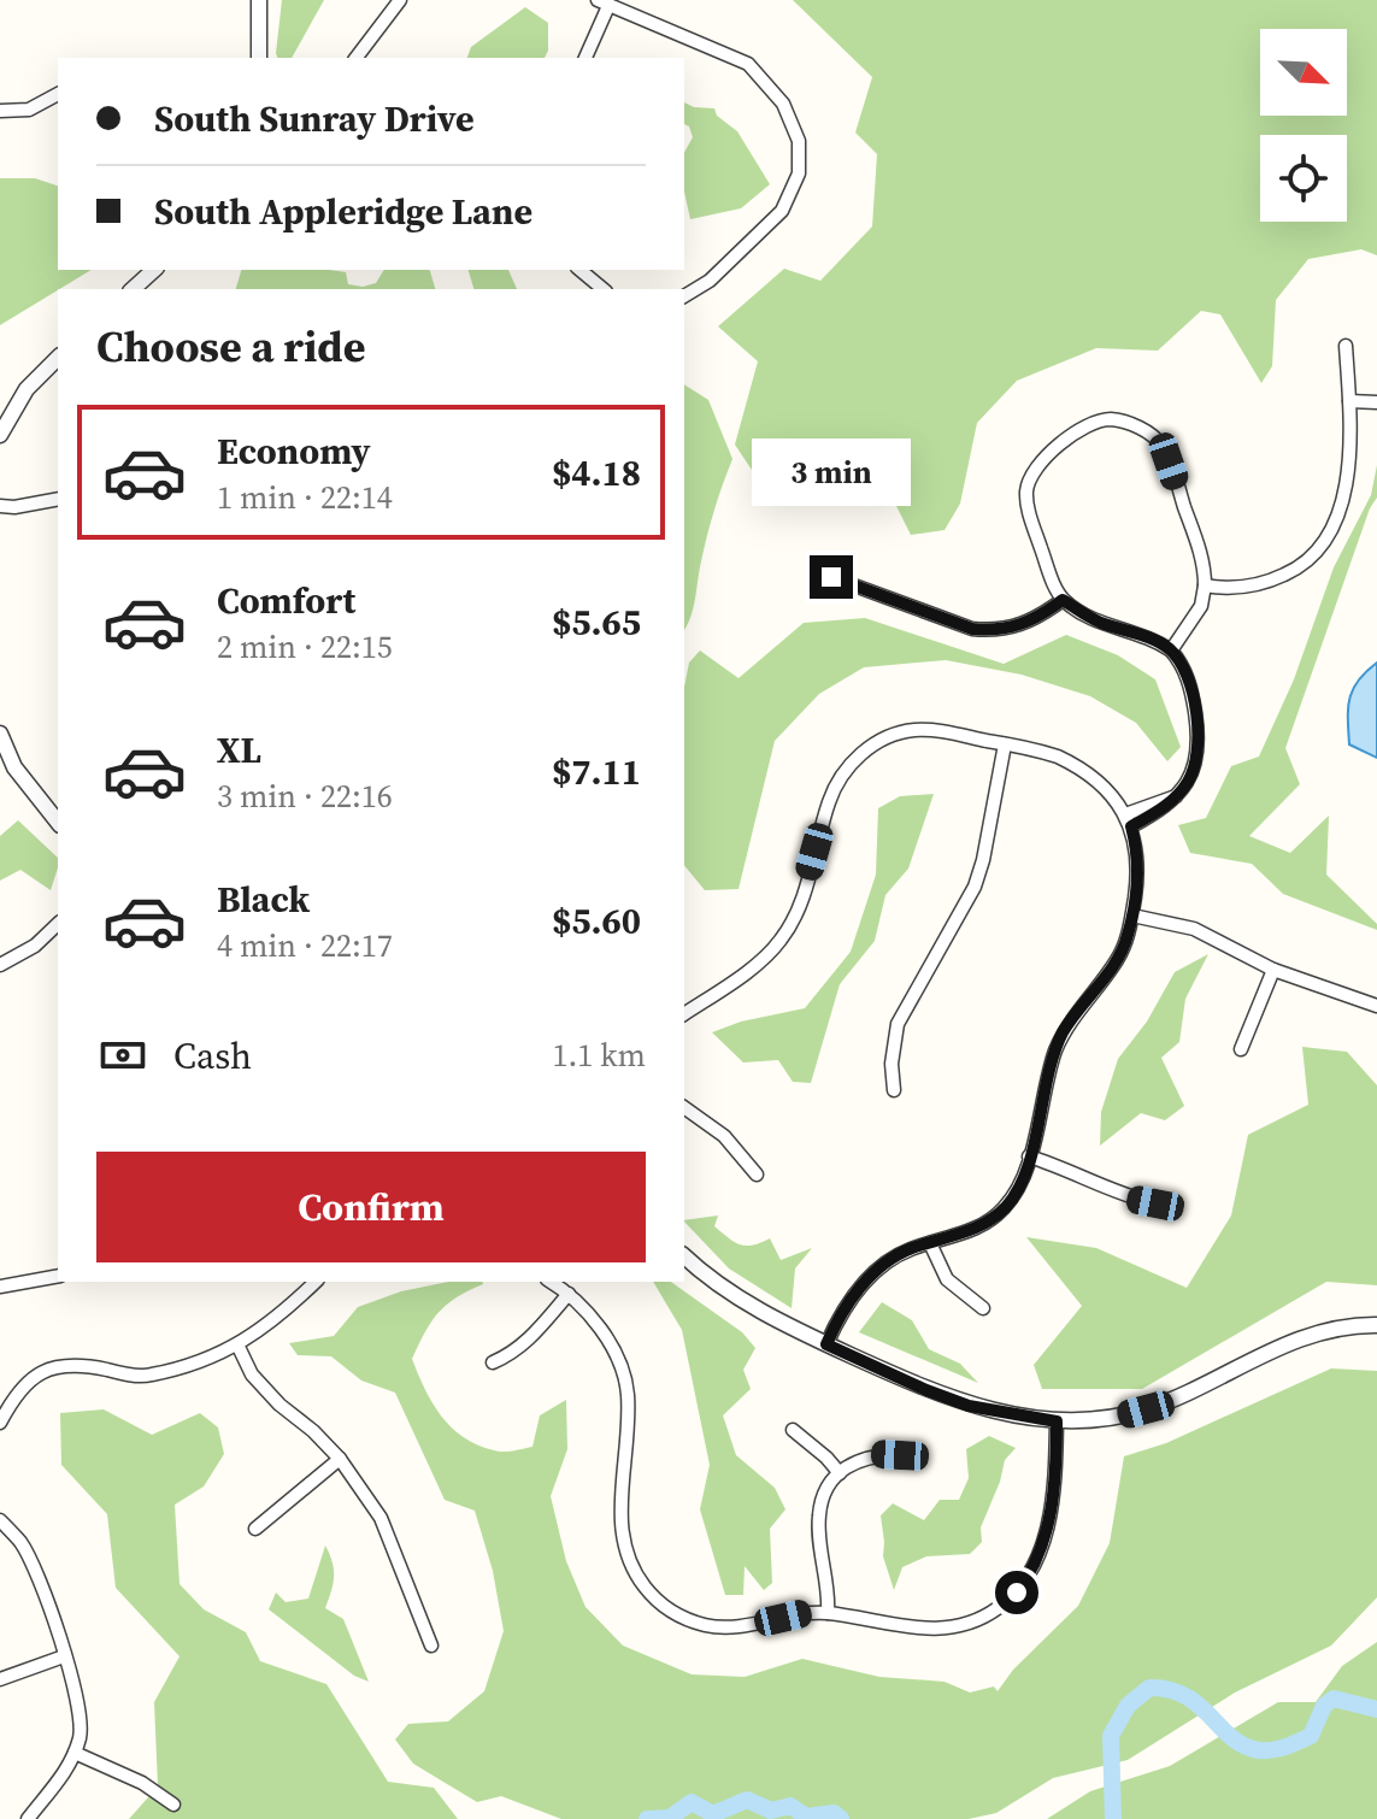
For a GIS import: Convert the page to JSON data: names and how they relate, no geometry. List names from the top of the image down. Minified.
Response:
{"north":"bottom right","page":{"banner":["South Sunray Drive","South Appleridge Lane"],"heading":"Choose a ride","list":[{"name":"Economy","note":"1 min · 22:14","value":"$4.18"},{"name":"Comfort","note":"2 min · 22:15","value":"$5.65"},{"name":"XL","note":"3 min · 22:16","value":"$7.11"},{"name":"Black","note":"4 min · 22:17","value":"$5.60"}],"bubble":"3 min","pay":["Cash","1.1 km"],"buttons":"Confirm"}}
